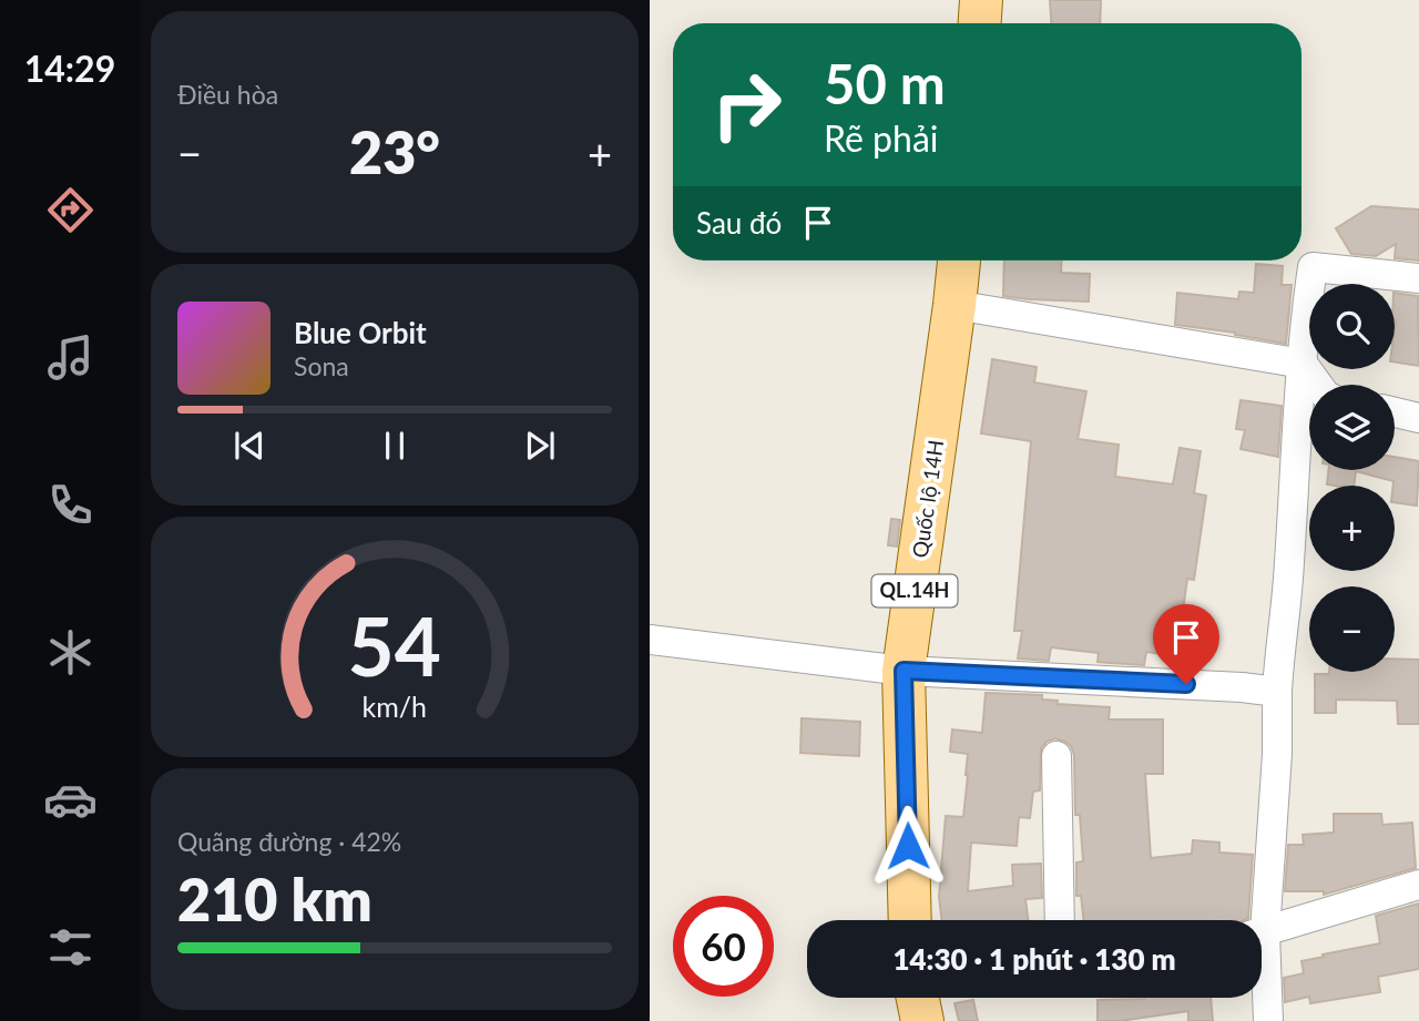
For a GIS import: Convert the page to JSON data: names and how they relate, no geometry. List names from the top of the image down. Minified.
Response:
{"streets":{"main road":["Quốc lộ 14H","QL.14H"]},"page":{"tabs":"14:29","tile":["Điều hòa",["Quãng đường · 42%","210 km"]],"turn":["50 m","Rẽ phải"],"heat":["−","23°","+"],"then":"Sau đó","map_buttons":["+","−"],"song":["Blue Orbit","Sona"],"limit":"60","trip":"14:30 · 1 phút · 130 m","gauge":["54","km/h"]}}
